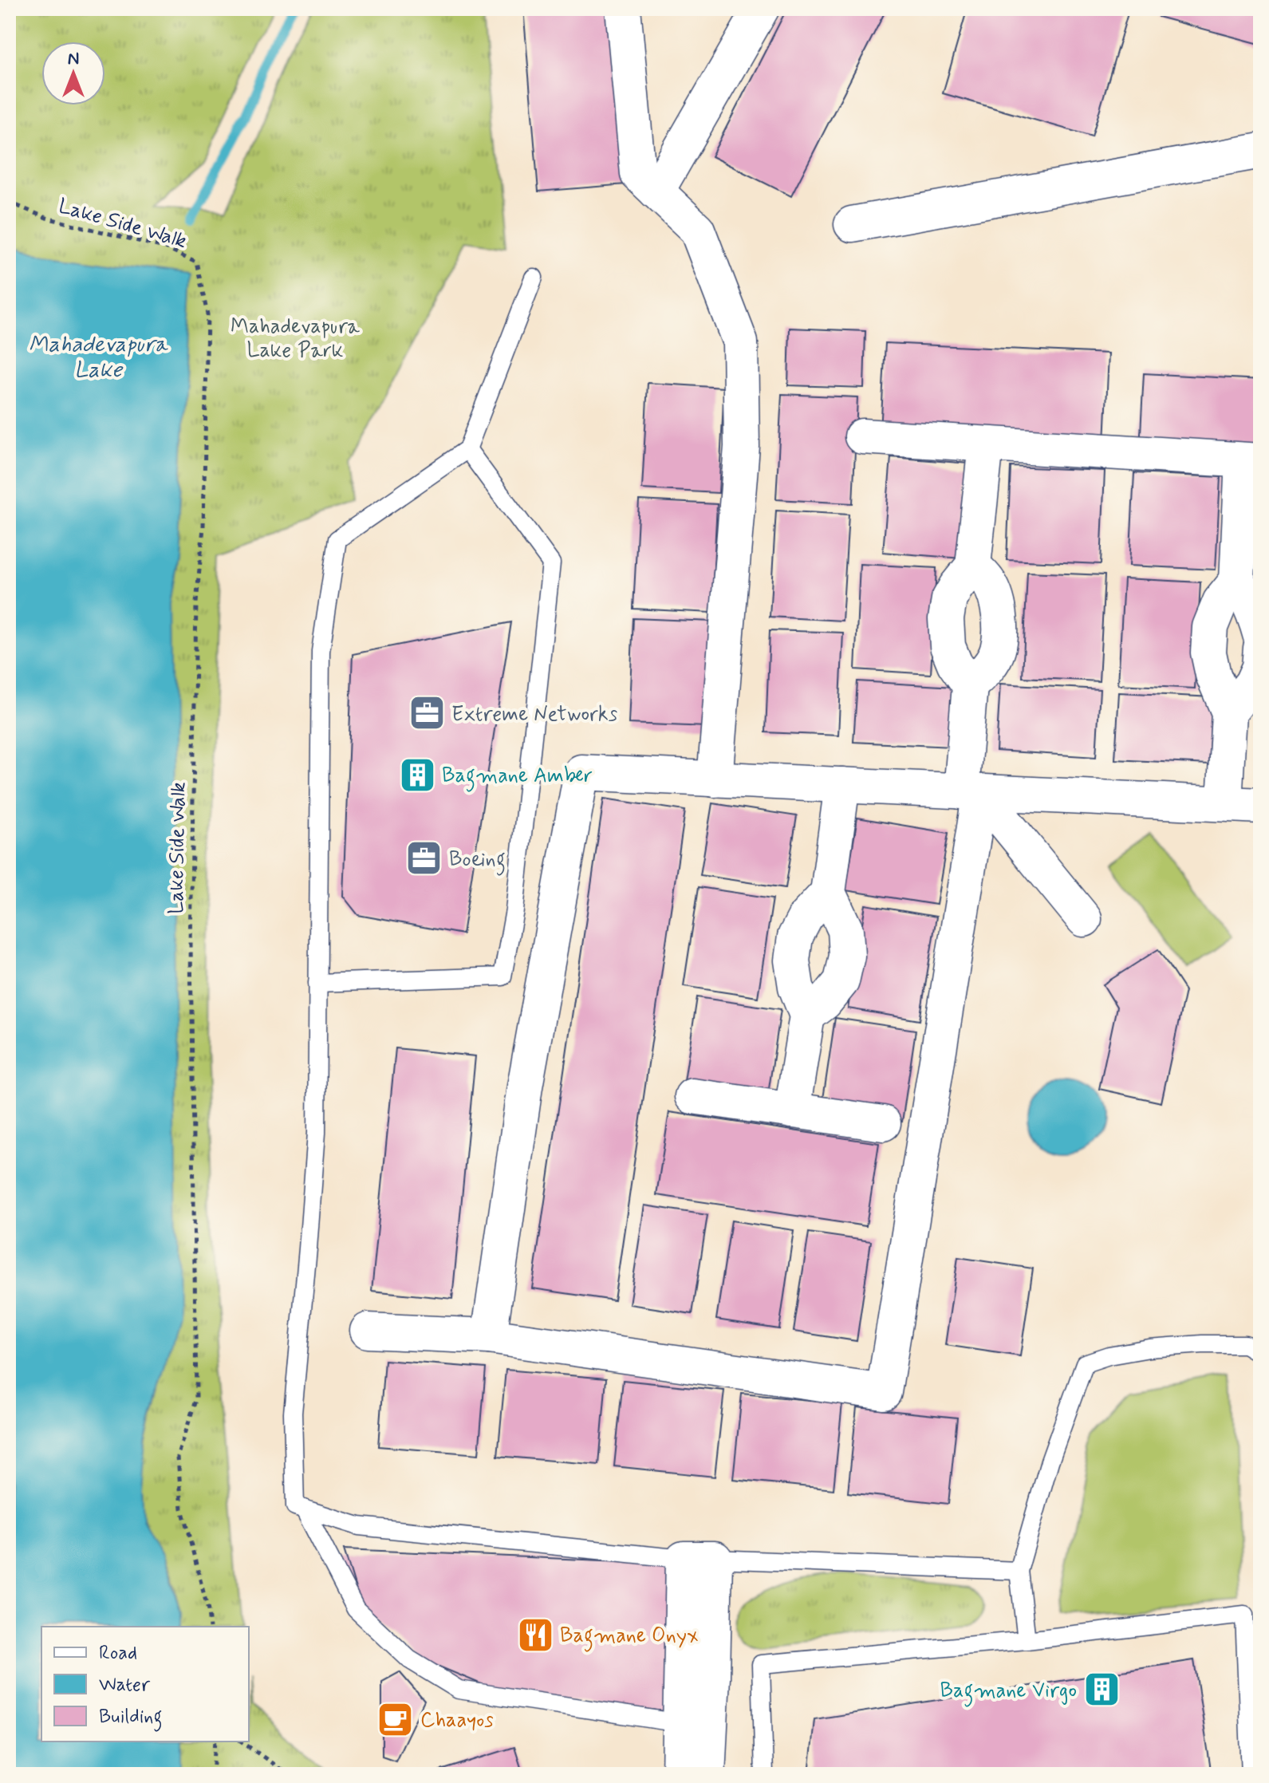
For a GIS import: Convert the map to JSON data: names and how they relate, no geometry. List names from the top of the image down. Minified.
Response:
{"streets":{"path":["Lake Side Walk"]},"water":["Mahadevapura Lake"],"parks":["Mahadevapura Lake Park"],"places":{"office":["Extreme Networks","Boeing"],"building":["Bagmane Amber","Bagmane Virgo"],"restaurant":["Bagmane Onyx"],"cafe":["Chaayos"]},"legend":["Road","Water","Building"],"north":"top"}
